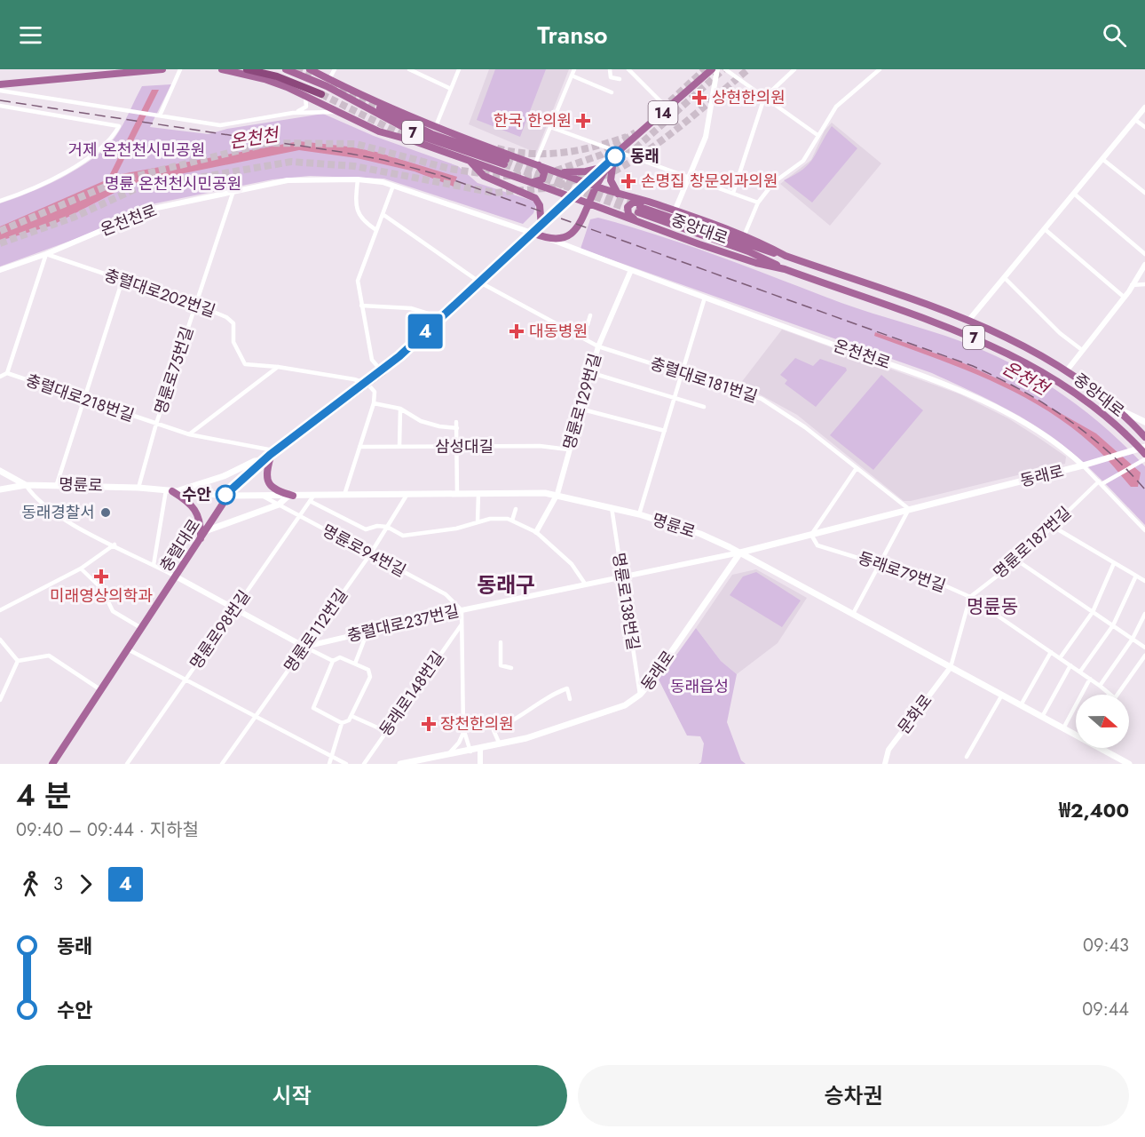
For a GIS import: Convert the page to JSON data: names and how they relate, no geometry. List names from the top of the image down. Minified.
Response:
{"streets":{"main road":["14","7","중앙대로","동래로","명륜로","충렬대로"],"street":["온천천로","충렬대로202번길","명륜로75번길","충렬대로181번길","충렬대로218번길","명륜로129번길","삼성대길","명륜로187번길","명륜로94번길","동래로79번길","명륜로138번길","충렬대로237번길","명륜로98번길","명륜로112번길","동래로148번길","문화로"]},"crossings":[["7","중앙대로"],["온천천로","충렬대로202번길"],["온천천로","명륜로75번길"],["온천천로","명륜로129번길"],["온천천로","동래로"],["온천천로","명륜로187번길"],["온천천로","충렬대로"],["중앙대로","동래로"],["중앙대로","충렬대로"],["충렬대로202번길","명륜로75번길"],["충렬대로202번길","충렬대로"],["명륜로75번길","충렬대로218번길"],["명륜로75번길","명륜로"],["충렬대로181번길","명륜로129번길"],["충렬대로181번길","동래로"],["충렬대로181번길","충렬대로"],["충렬대로218번길","충렬대로"],["명륜로129번길","삼성대길"],["명륜로129번길","명륜로"],["동래로","명륜로"],["동래로","동래로79번길"],["동래로","명륜로138번길"],["동래로","충렬대로237번길"],["명륜로","충렬대로"],["명륜로","명륜로94번길"],["명륜로","명륜로138번길"],["명륜로","충렬대로237번길"],["명륜로","명륜로98번길"],["명륜로","명륜로112번길"],["명륜로","문화로"],["명륜로187번길","동래로79번길"],["명륜로94번길","충렬대로237번길"],["명륜로94번길","명륜로98번길"],["명륜로94번길","명륜로112번길"],["명륜로138번길","충렬대로237번길"],["충렬대로237번길","명륜로112번길"]],"districts":["동래구","명륜동"],"water":["온천천"],"parks":["거제 온천천시민공원","명륜 온천천시민공원","동래읍성"],"places":{"health":["상현한의원","한국 한의원","손명집 창문외과의원","대동병원","미래영상의학과","장천한의원"],"other":["동래","수안","동래경찰서"]},"lines":["metro line 4"],"north":"right","page":{"header":"Transo","on_map":"4","heading":["4 분","09:40 – 09:44 · 지하철","₩2,400"],"legs":["3","4"],"list":[{"name":"동래","value":"09:43"},{"name":"수안","value":"09:44"}],"buttons":["시작","승차권"]}}
